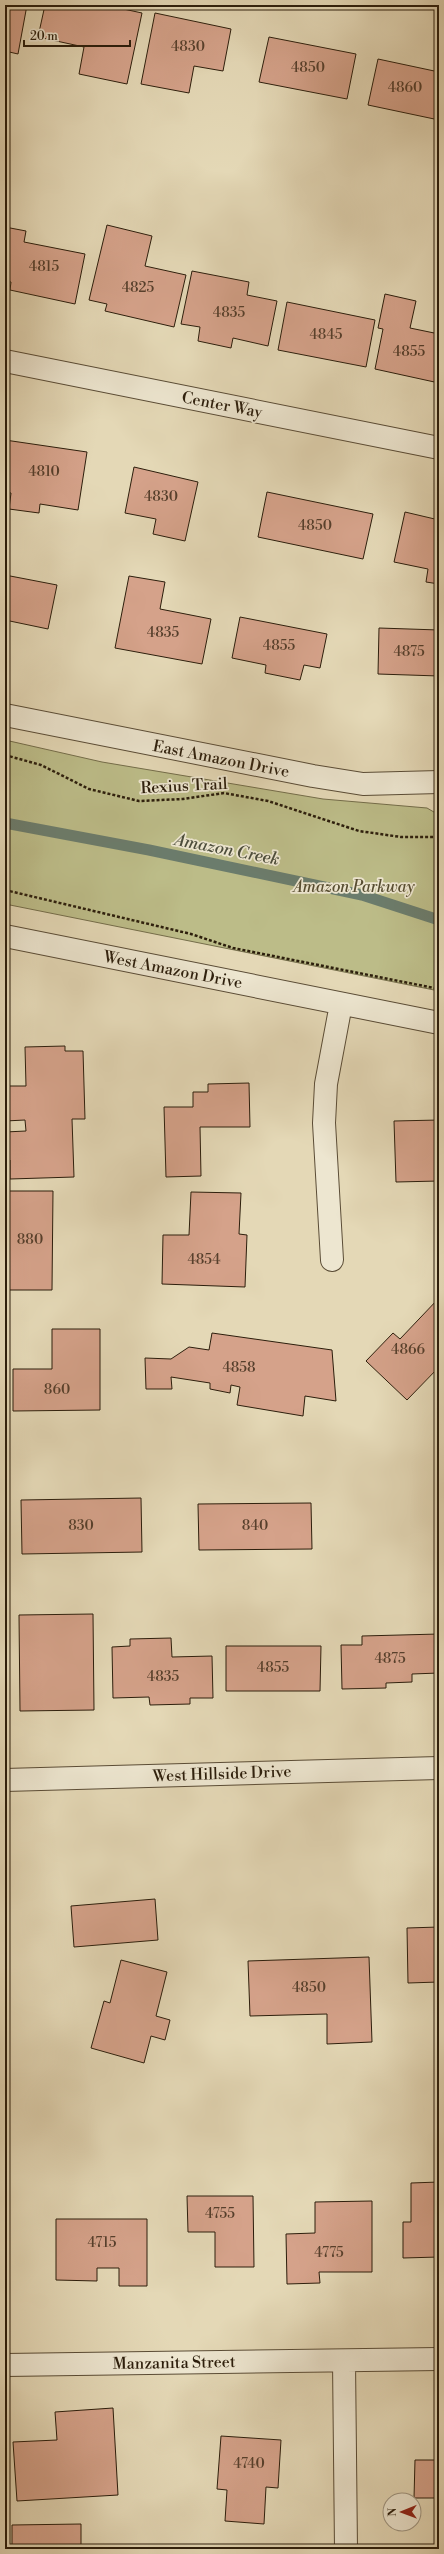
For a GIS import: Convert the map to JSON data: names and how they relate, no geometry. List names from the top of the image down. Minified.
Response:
{"streets":{"street":["Center Way","East Amazon Drive","West Amazon Drive","West Hillside Drive","Manzanita Street"],"path":["Rexius Trail"]},"water":["Amazon Creek"],"parks":["Amazon Parkway"],"house_numbers":["4830","4850","4860","4815","4825","4835","4845","4855","4810","4830","4850","4835","4855","4875","880","4854","4866","4858","860","830","840","4875","4855","4835","4850","4755","4715","4775","4740"],"scale_bar":"20 m","north":"left"}
